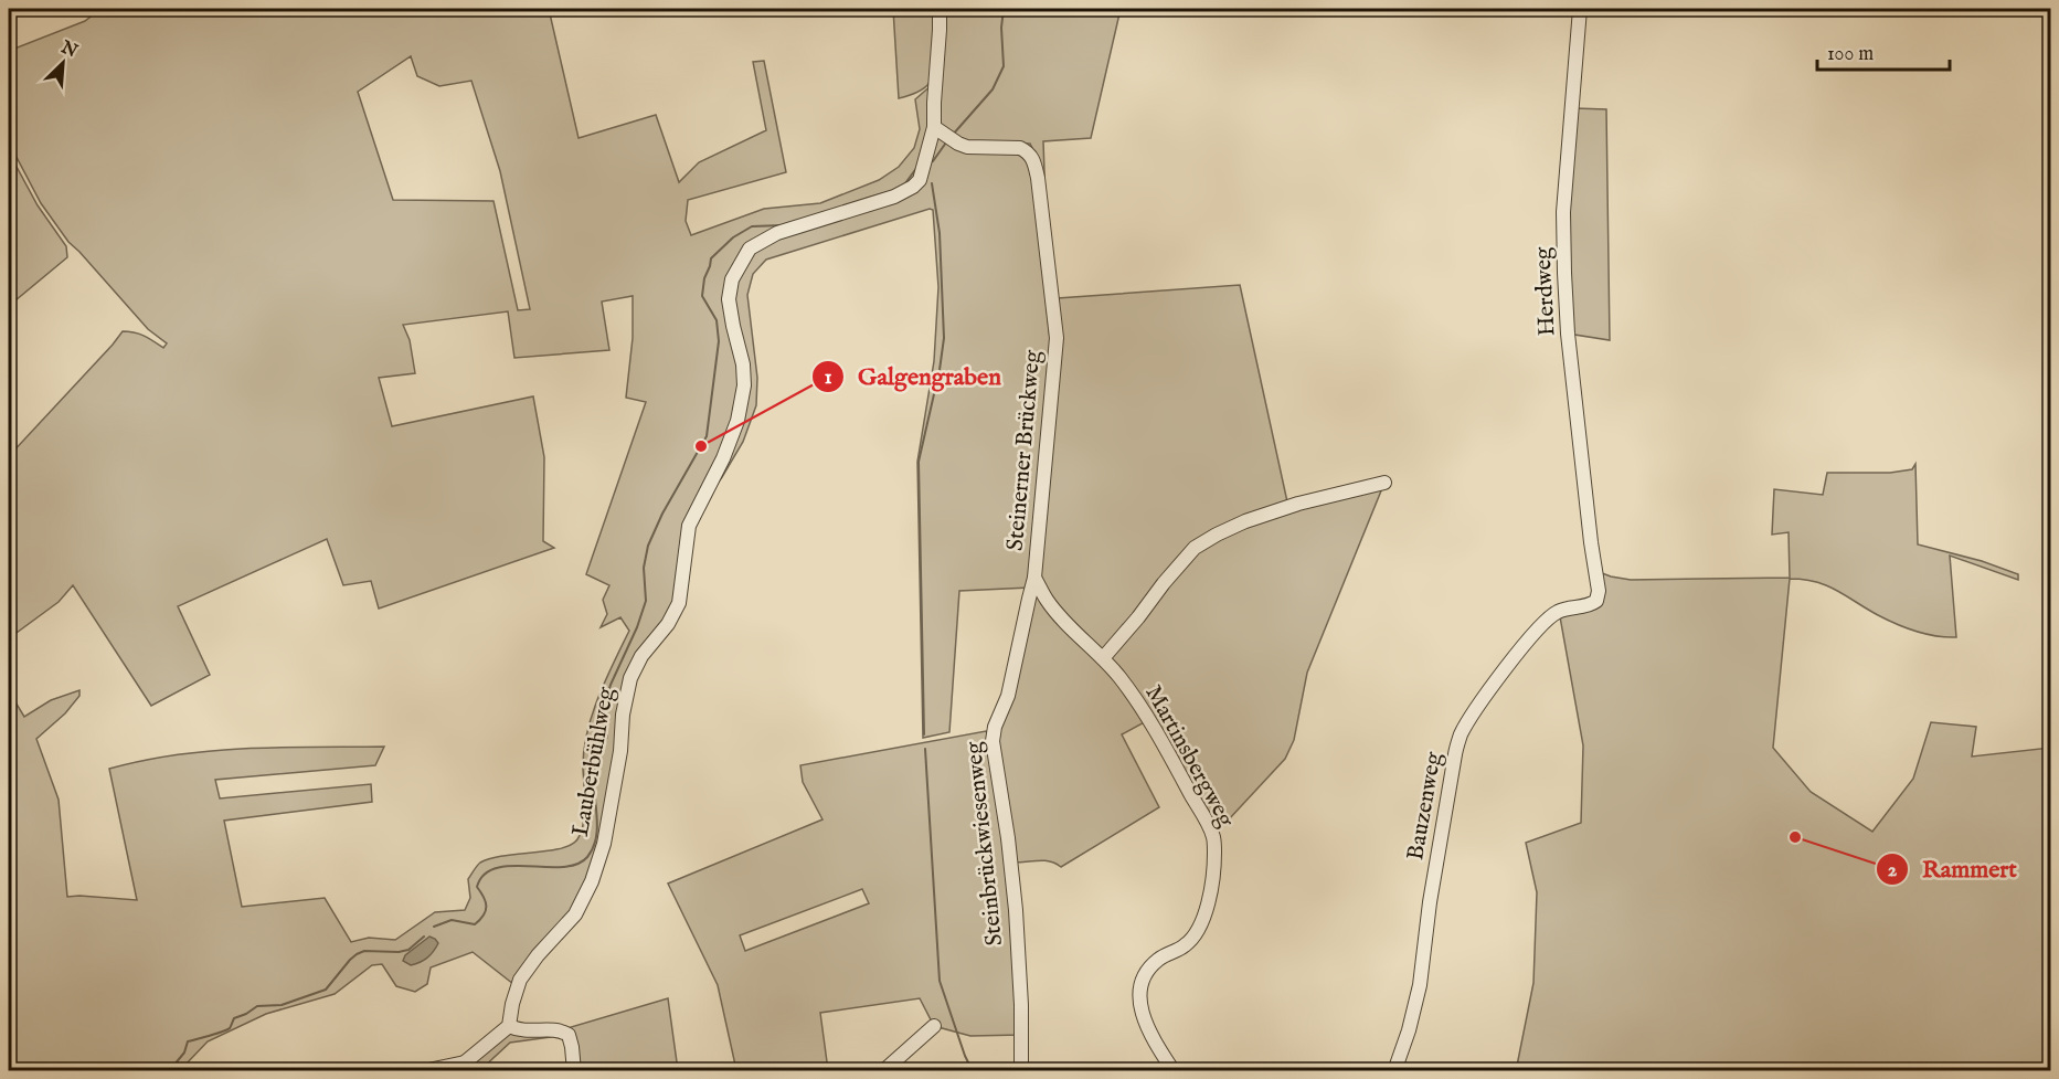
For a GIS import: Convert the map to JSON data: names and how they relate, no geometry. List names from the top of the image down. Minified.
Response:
{"streets":{"street":["Herdweg","Steinerner Brückweg","Martinsbergweg","Lauberbühlweg","Bauzenweg","Steinbrückwiesenweg"]},"crossings":[["Herdweg","Bauzenweg"],["Steinerner Brückweg","Martinsbergweg"],["Steinerner Brückweg","Lauberbühlweg"],["Steinerner Brückweg","Steinbrückwiesenweg"],["Martinsbergweg","Steinbrückwiesenweg"]],"places":["Galgengraben","Rammert"],"scale_bar":"100 m","north":"top right"}
